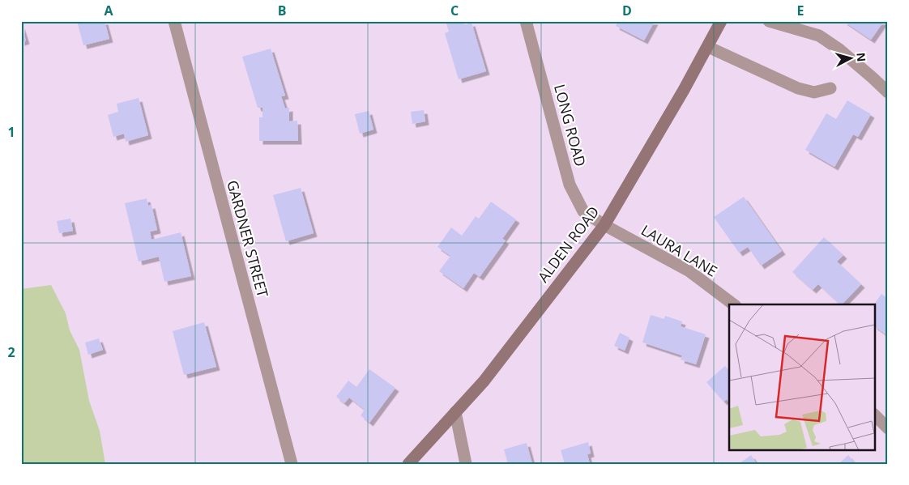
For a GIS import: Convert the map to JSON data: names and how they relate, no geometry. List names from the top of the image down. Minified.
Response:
{"streets":{"main road":["ALDEN ROAD"],"street":["LONG ROAD","GARDNER STREET","LAURA LANE"]},"crossings":[["LONG ROAD","ALDEN ROAD"],["LONG ROAD","LAURA LANE"],["ALDEN ROAD","LAURA LANE"]],"north":"right","grid":{"columns":["A","B","C","D","E"],"rows":["1","2"]}}
